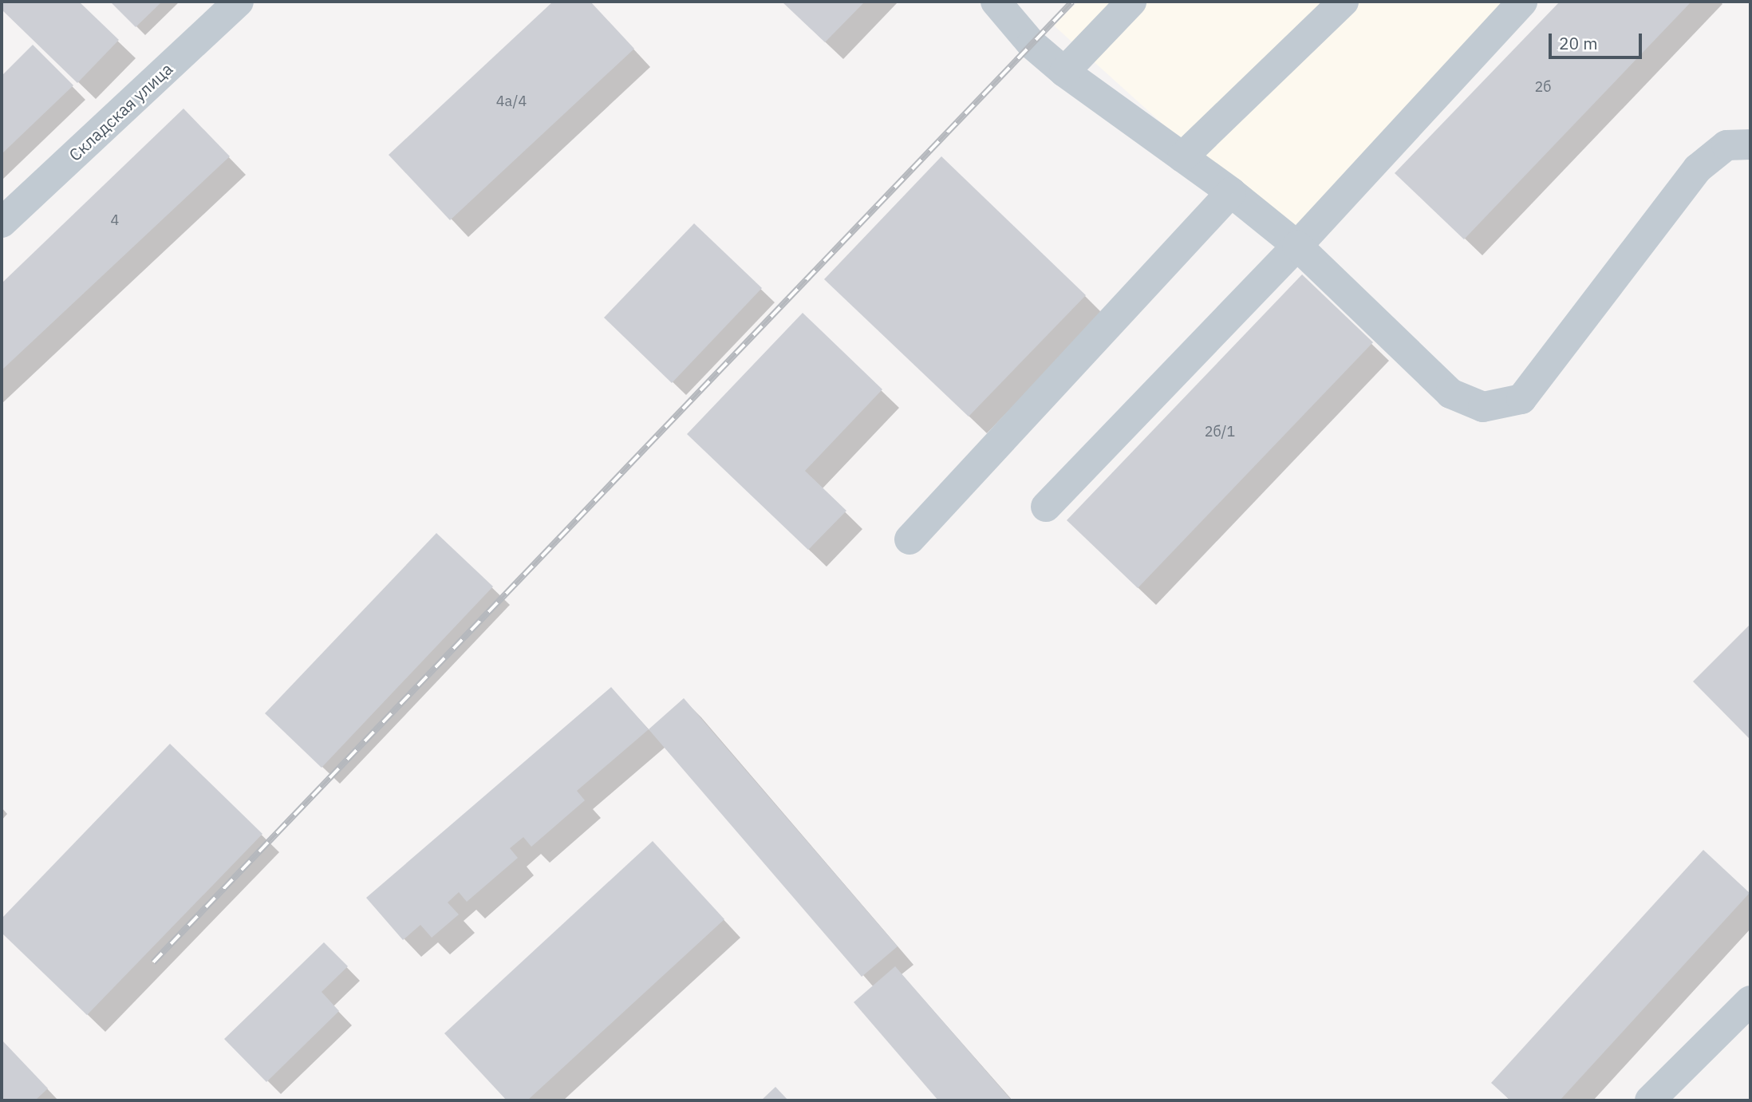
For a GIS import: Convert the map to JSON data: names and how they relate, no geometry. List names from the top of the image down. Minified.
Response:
{"streets":{"street":["Складская улица"]},"house_numbers":["2б","4а/4","4","2б/1"],"scale_bar":"20 m"}
